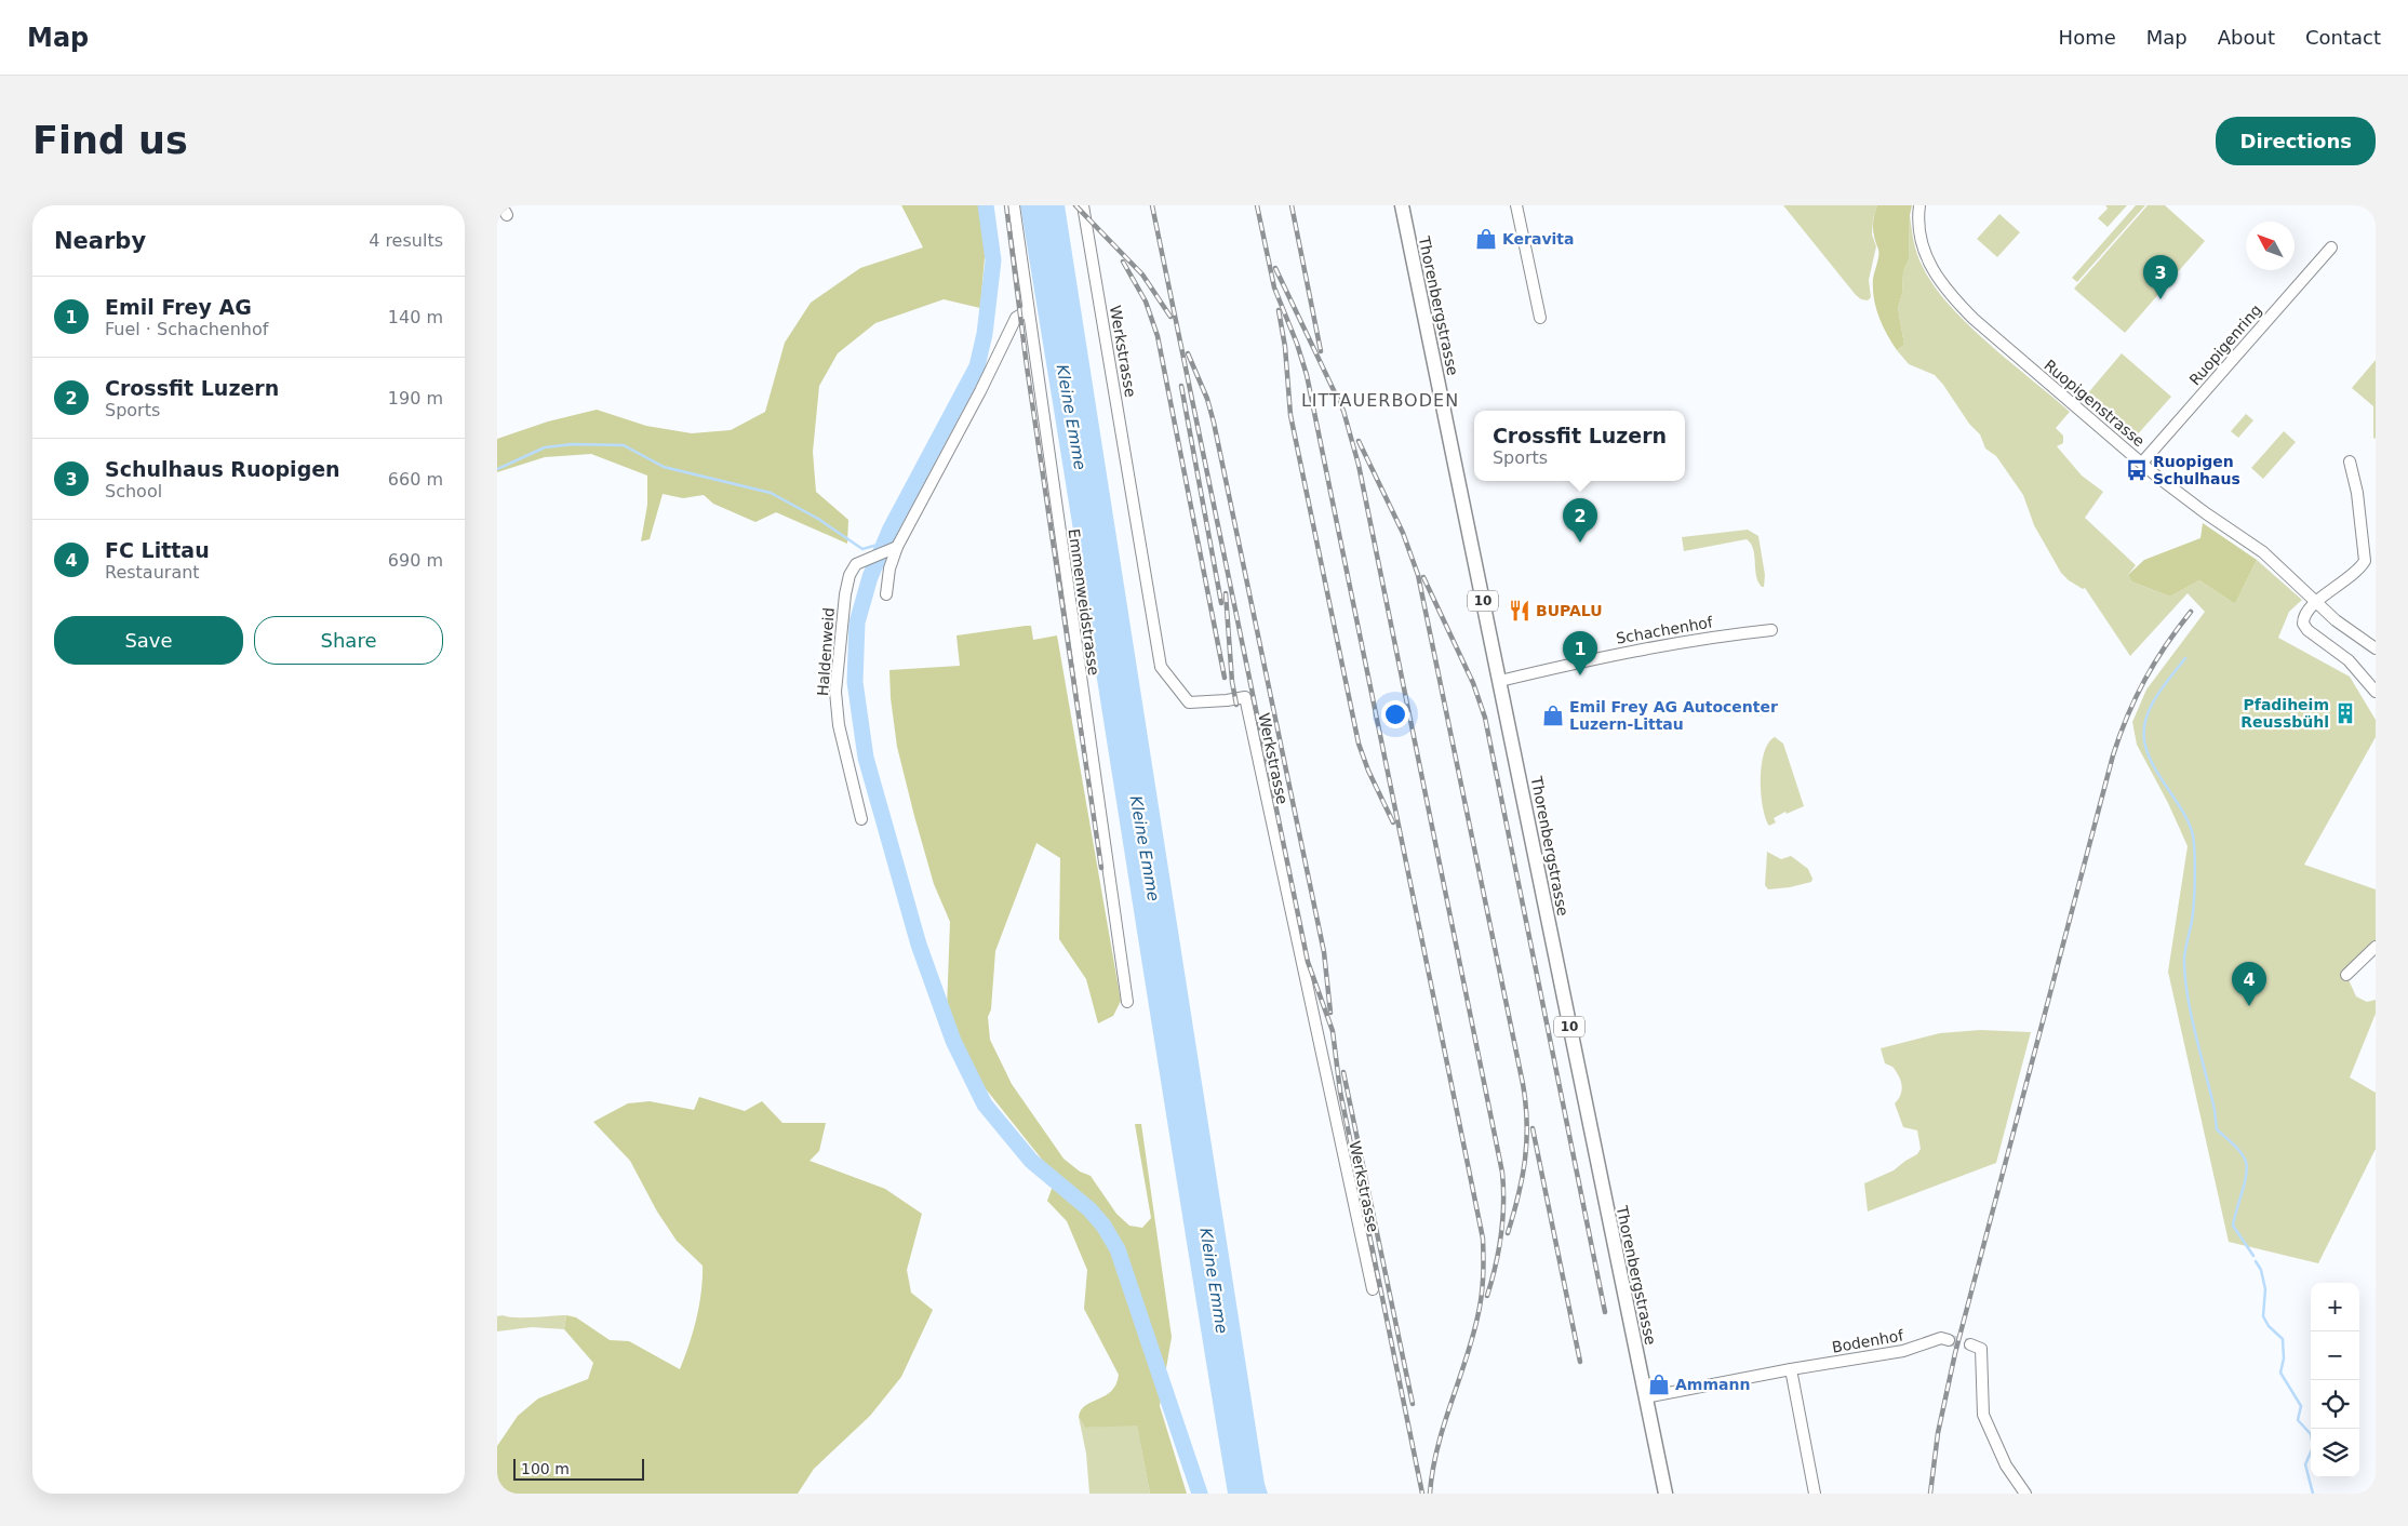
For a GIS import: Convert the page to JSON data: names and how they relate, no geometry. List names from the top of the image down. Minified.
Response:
{"streets":{"main road":["Thorenbergstrasse","10"],"street":["Ruopigenring","Werkstrasse","Ruopigenstrasse","Emmenweidstrasse","Schachenhof","Haldenweid","Bodenhof"]},"crossings":[["Thorenbergstrasse","Schachenhof"],["Thorenbergstrasse","Bodenhof"],["Ruopigenring","Ruopigenstrasse"]],"districts":["LITTAUERBODEN"],"water":["Kleine Emme"],"places":{"shop":["Keravita","Emil Frey AG Autocenter Luzern-Littau","Ammann"],"bus stop":["Ruopigen Schulhaus"],"restaurant":["BUPALU"],"building":["Pfadiheim Reussbühl"]},"scale_bar":"100 m","north":"top left","page":{"header":"Map","nav":["Home","Map","About","Contact"],"buttons":["Directions",["Save","Share"]],"title":"Find us","heading":["Nearby","4 results"],"pins":["3","2","1","4"],"list":[{"mark":"1","name":"Emil Frey AG","note":"Fuel · Schachenhof","value":"140 m"},{"mark":"2","name":"Crossfit Luzern","note":"Sports","value":"190 m"},{"mark":"3","name":"Schulhaus Ruopigen","note":"School","value":"660 m"},{"mark":"4","name":"FC Littau","note":"Restaurant","value":"690 m"}],"popup":["Crossfit Luzern","Sports"],"map_buttons":["+","−"],"scale":"100 m"}}
